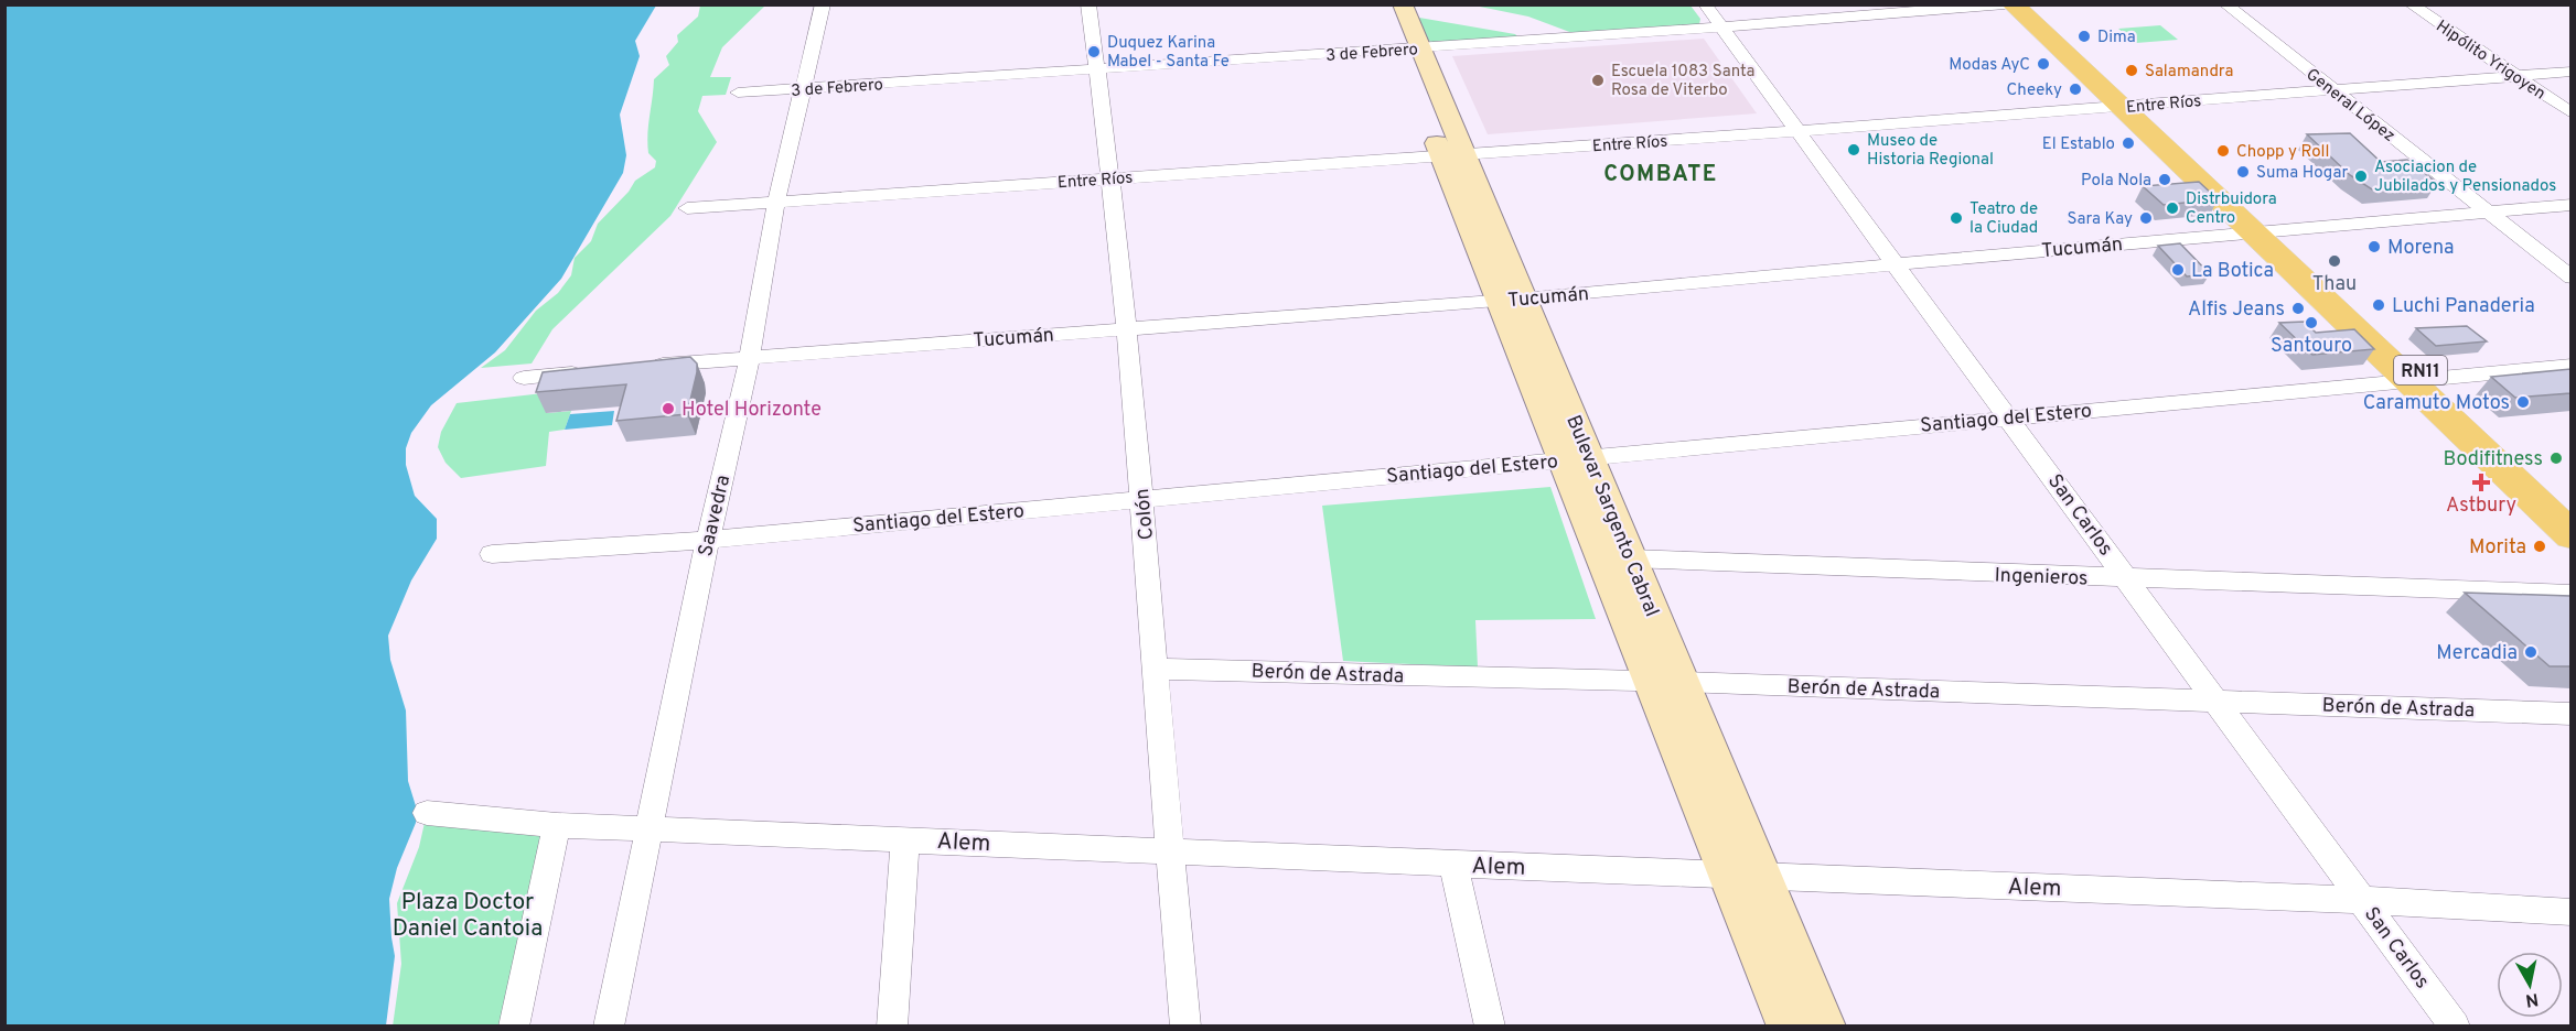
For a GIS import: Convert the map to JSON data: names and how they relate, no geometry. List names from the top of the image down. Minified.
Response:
{"streets":{"main road":["RN11","Bulevar Sargento Cabral"],"street":["3 de Febrero","Hipólito Yrigoyen","Entre Ríos","General López","Tucumán","Santiago del Estero","Colón","San Carlos","Saavedra","Ingenieros","Berón de Astrada","Alem"]},"crossings":[["3 de Febrero","Colón"],["3 de Febrero","San Carlos"],["3 de Febrero","Saavedra"],["3 de Febrero","Bulevar Sargento Cabral"],["Hipólito Yrigoyen","Entre Ríos"],["Entre Ríos","General López"],["Entre Ríos","RN11"],["Entre Ríos","Colón"],["Entre Ríos","San Carlos"],["Entre Ríos","Saavedra"],["Entre Ríos","Bulevar Sargento Cabral"],["General López","Tucumán"],["Tucumán","RN11"],["Tucumán","Colón"],["Tucumán","San Carlos"],["Tucumán","Saavedra"],["Tucumán","Bulevar Sargento Cabral"],["RN11","Santiago del Estero"],["Santiago del Estero","Colón"],["Santiago del Estero","San Carlos"],["Santiago del Estero","Saavedra"],["Santiago del Estero","Bulevar Sargento Cabral"],["Colón","Berón de Astrada"],["Colón","Alem"],["San Carlos","Ingenieros"],["San Carlos","Berón de Astrada"],["San Carlos","Alem"],["Saavedra","Alem"],["Bulevar Sargento Cabral","Ingenieros"],["Bulevar Sargento Cabral","Berón de Astrada"],["Bulevar Sargento Cabral","Alem"]],"districts":["COMBATE"],"parks":["Plaza Doctor Daniel Cantoia"],"places":{"other":["Dima","Duquez Karina Mabel - Santa Fe","Modas AyC","Salamandra","Escuela 1083 Santa Rosa de Viterbo","Cheeky","El Establo","Museo de Historia Regional","Chopp y Roll","Suma Hogar","Asociacion de Jubilados y Pensionados","Pola Nola","Distrbuidora Centro","Teatro de la Ciudad","Sara Kay","Morena","Thau","La Botica","Luchi Panaderia","Alfis Jeans","Santouro","Caramuto Motos","Hotel Horizonte","Bodifitness","Morita","Mercadia"],"health":["Astbury"]},"north":"bottom"}
